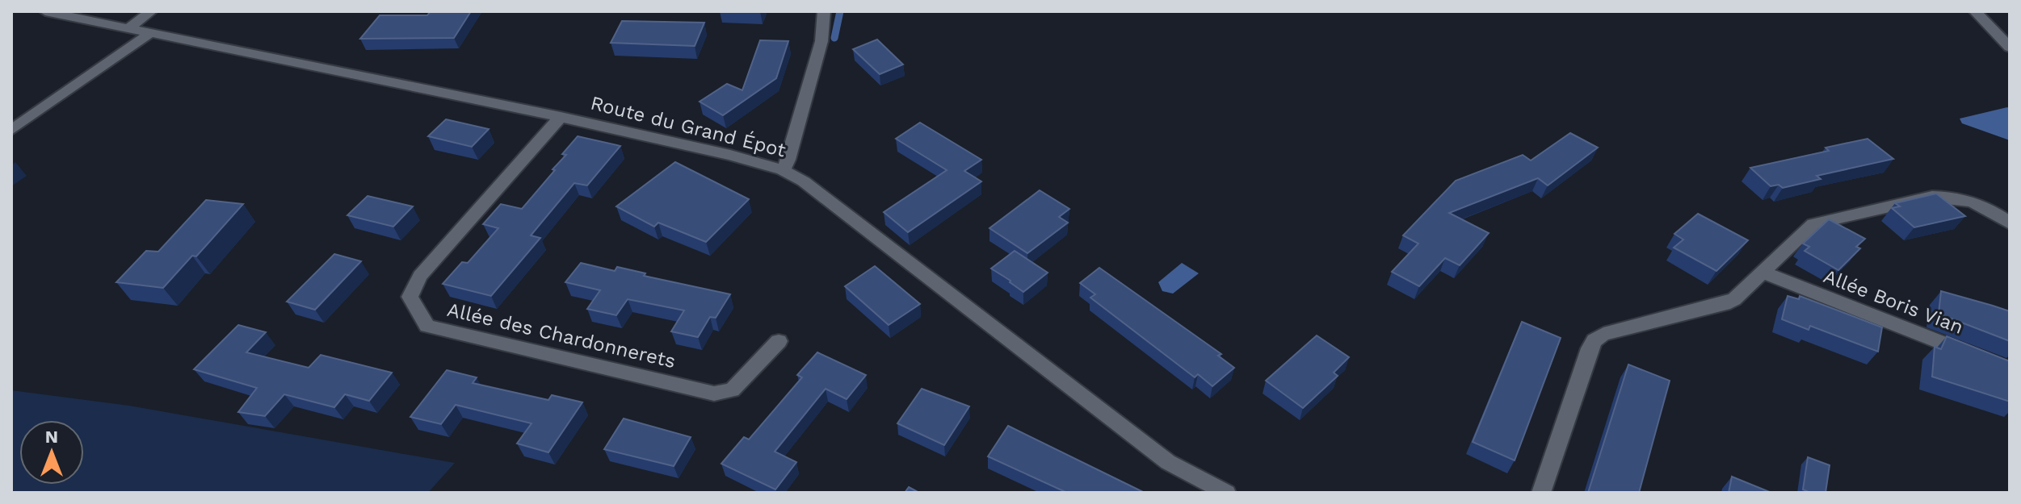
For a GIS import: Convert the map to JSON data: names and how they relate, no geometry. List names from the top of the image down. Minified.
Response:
{"streets":{"street":["Route du Grand Épot","Allée Boris Vian","Allée des Chardonnerets"]},"crossings":[["Route du Grand Épot","Allée des Chardonnerets"]],"north":"top"}
